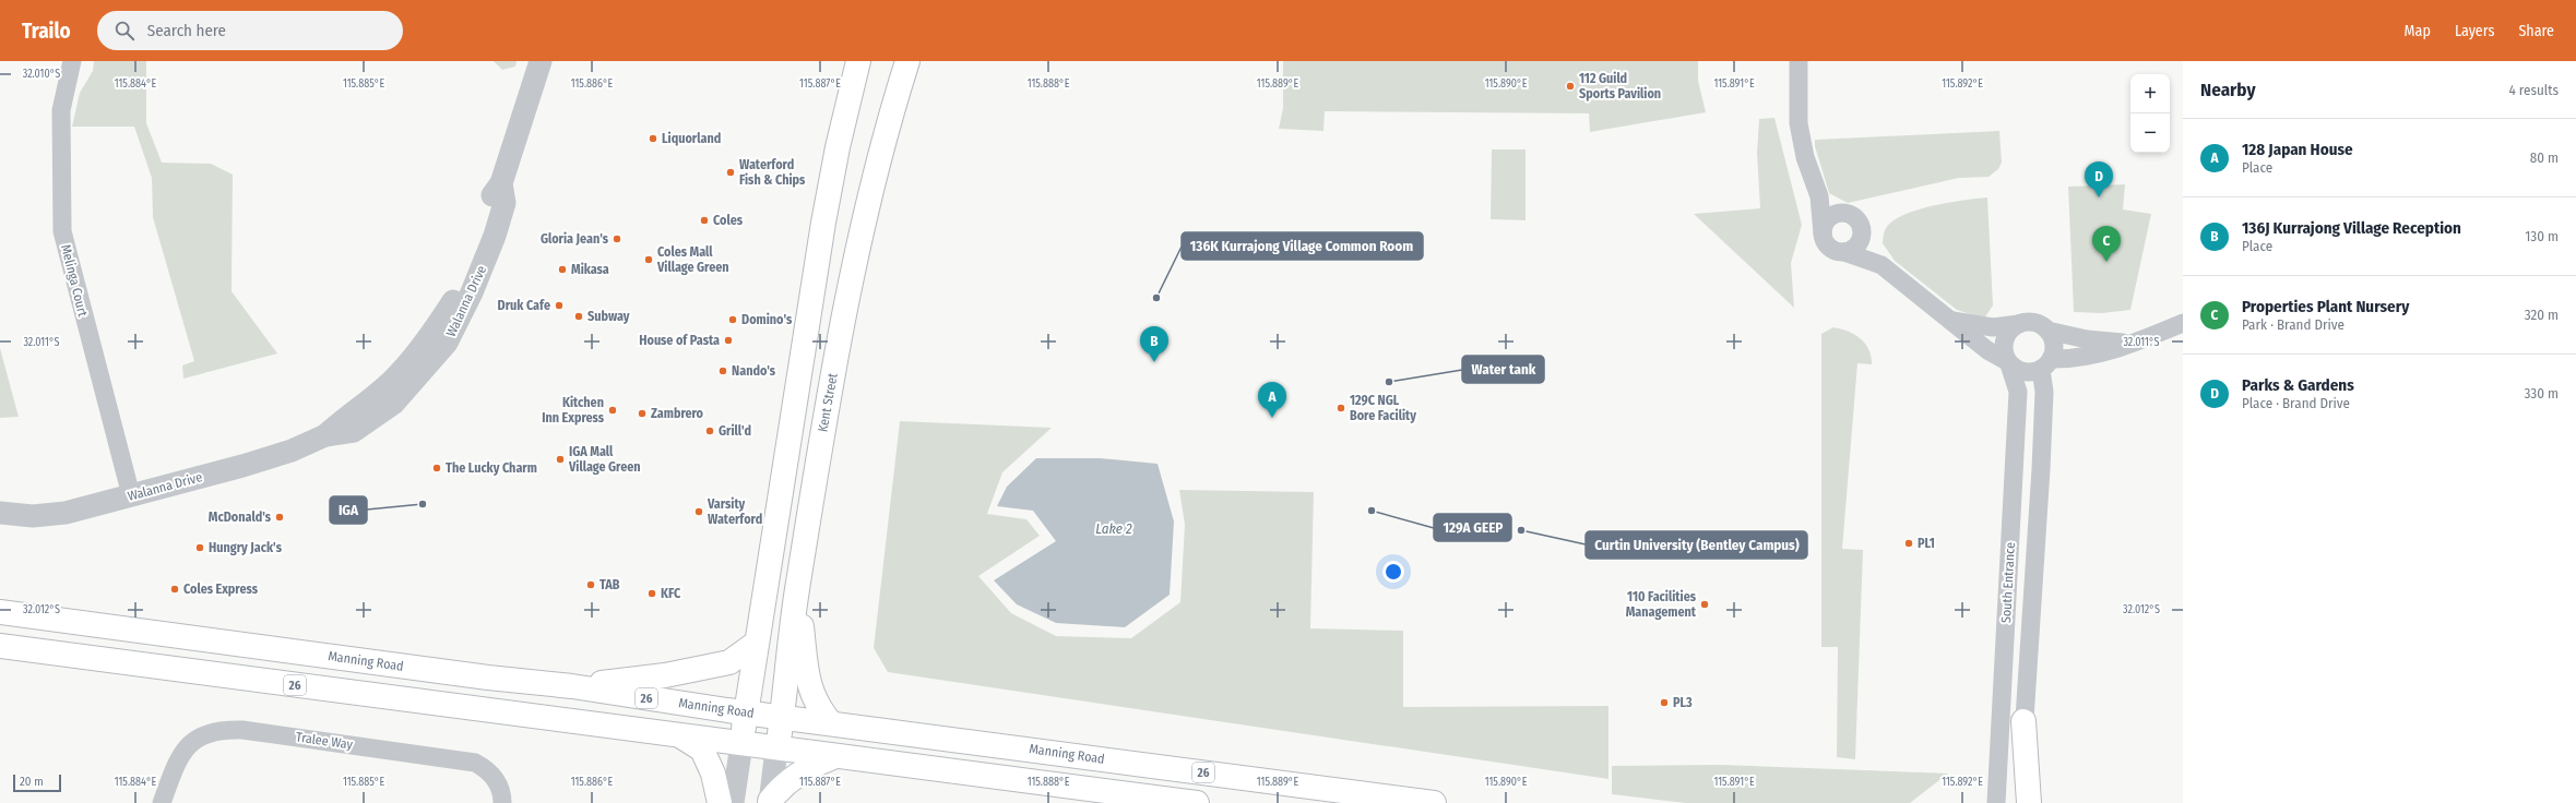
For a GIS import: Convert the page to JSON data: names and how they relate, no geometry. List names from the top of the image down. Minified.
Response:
{"streets":{"main road":["Kent Street","Manning Road","26"],"street":["Melinga Court","Walanna Drive","South Entrance","Tralee Way"]},"crossings":[["Melinga Court","Walanna Drive"],["Kent Street","Manning Road"],["Kent Street","26"]],"water":["Lake 2"],"places":["112 Guild Sports Pavilion","Liquorland","Waterford Fish & Chips","Coles","Gloria Jean's","Coles Mall Village Green","Mikasa","136K Kurrajong Village Common Room","Druk Cafe","Subway","Domino's","House of Pasta","Nando's","Water tank","129C NGL Bore Facility","Kitchen Inn Express","Zambrero","Grill'd","IGA Mall Village Green","The Lucky Charm","IGA","129A GEEP","Varsity Waterford","McDonald's","Curtin University (Bentley Campus)","PL1","Hungry Jack's","TAB","Coles Express","KFC","110 Facilities Management","PL3"],"scale_bar":"20 m","page":{"header":"Trailo","search":"Search here","nav":["Map","Layers","Share"],"heading":["Nearby","4 results"],"map_buttons":["+","−"],"list":[{"mark":"A","name":"128 Japan House","note":"Place","value":"80 m"},{"mark":"B","name":"136J Kurrajong Village Reception","note":"Place","value":"130 m"},{"mark":"C","name":"Properties Plant Nursery","note":"Park · Brand Drive","value":"320 m"},{"mark":"D","name":"Parks & Gardens","note":"Place · Brand Drive","value":"330 m"}],"pins":["D","C","B","A"],"scale":"20 m"},"coordinates":["32.010°S","115.884°E","115.885°E","115.886°E","115.887°E","115.888°E","115.889°E","115.890°E","115.891°E","115.892°E","32.011°S","32.012°S"]}
